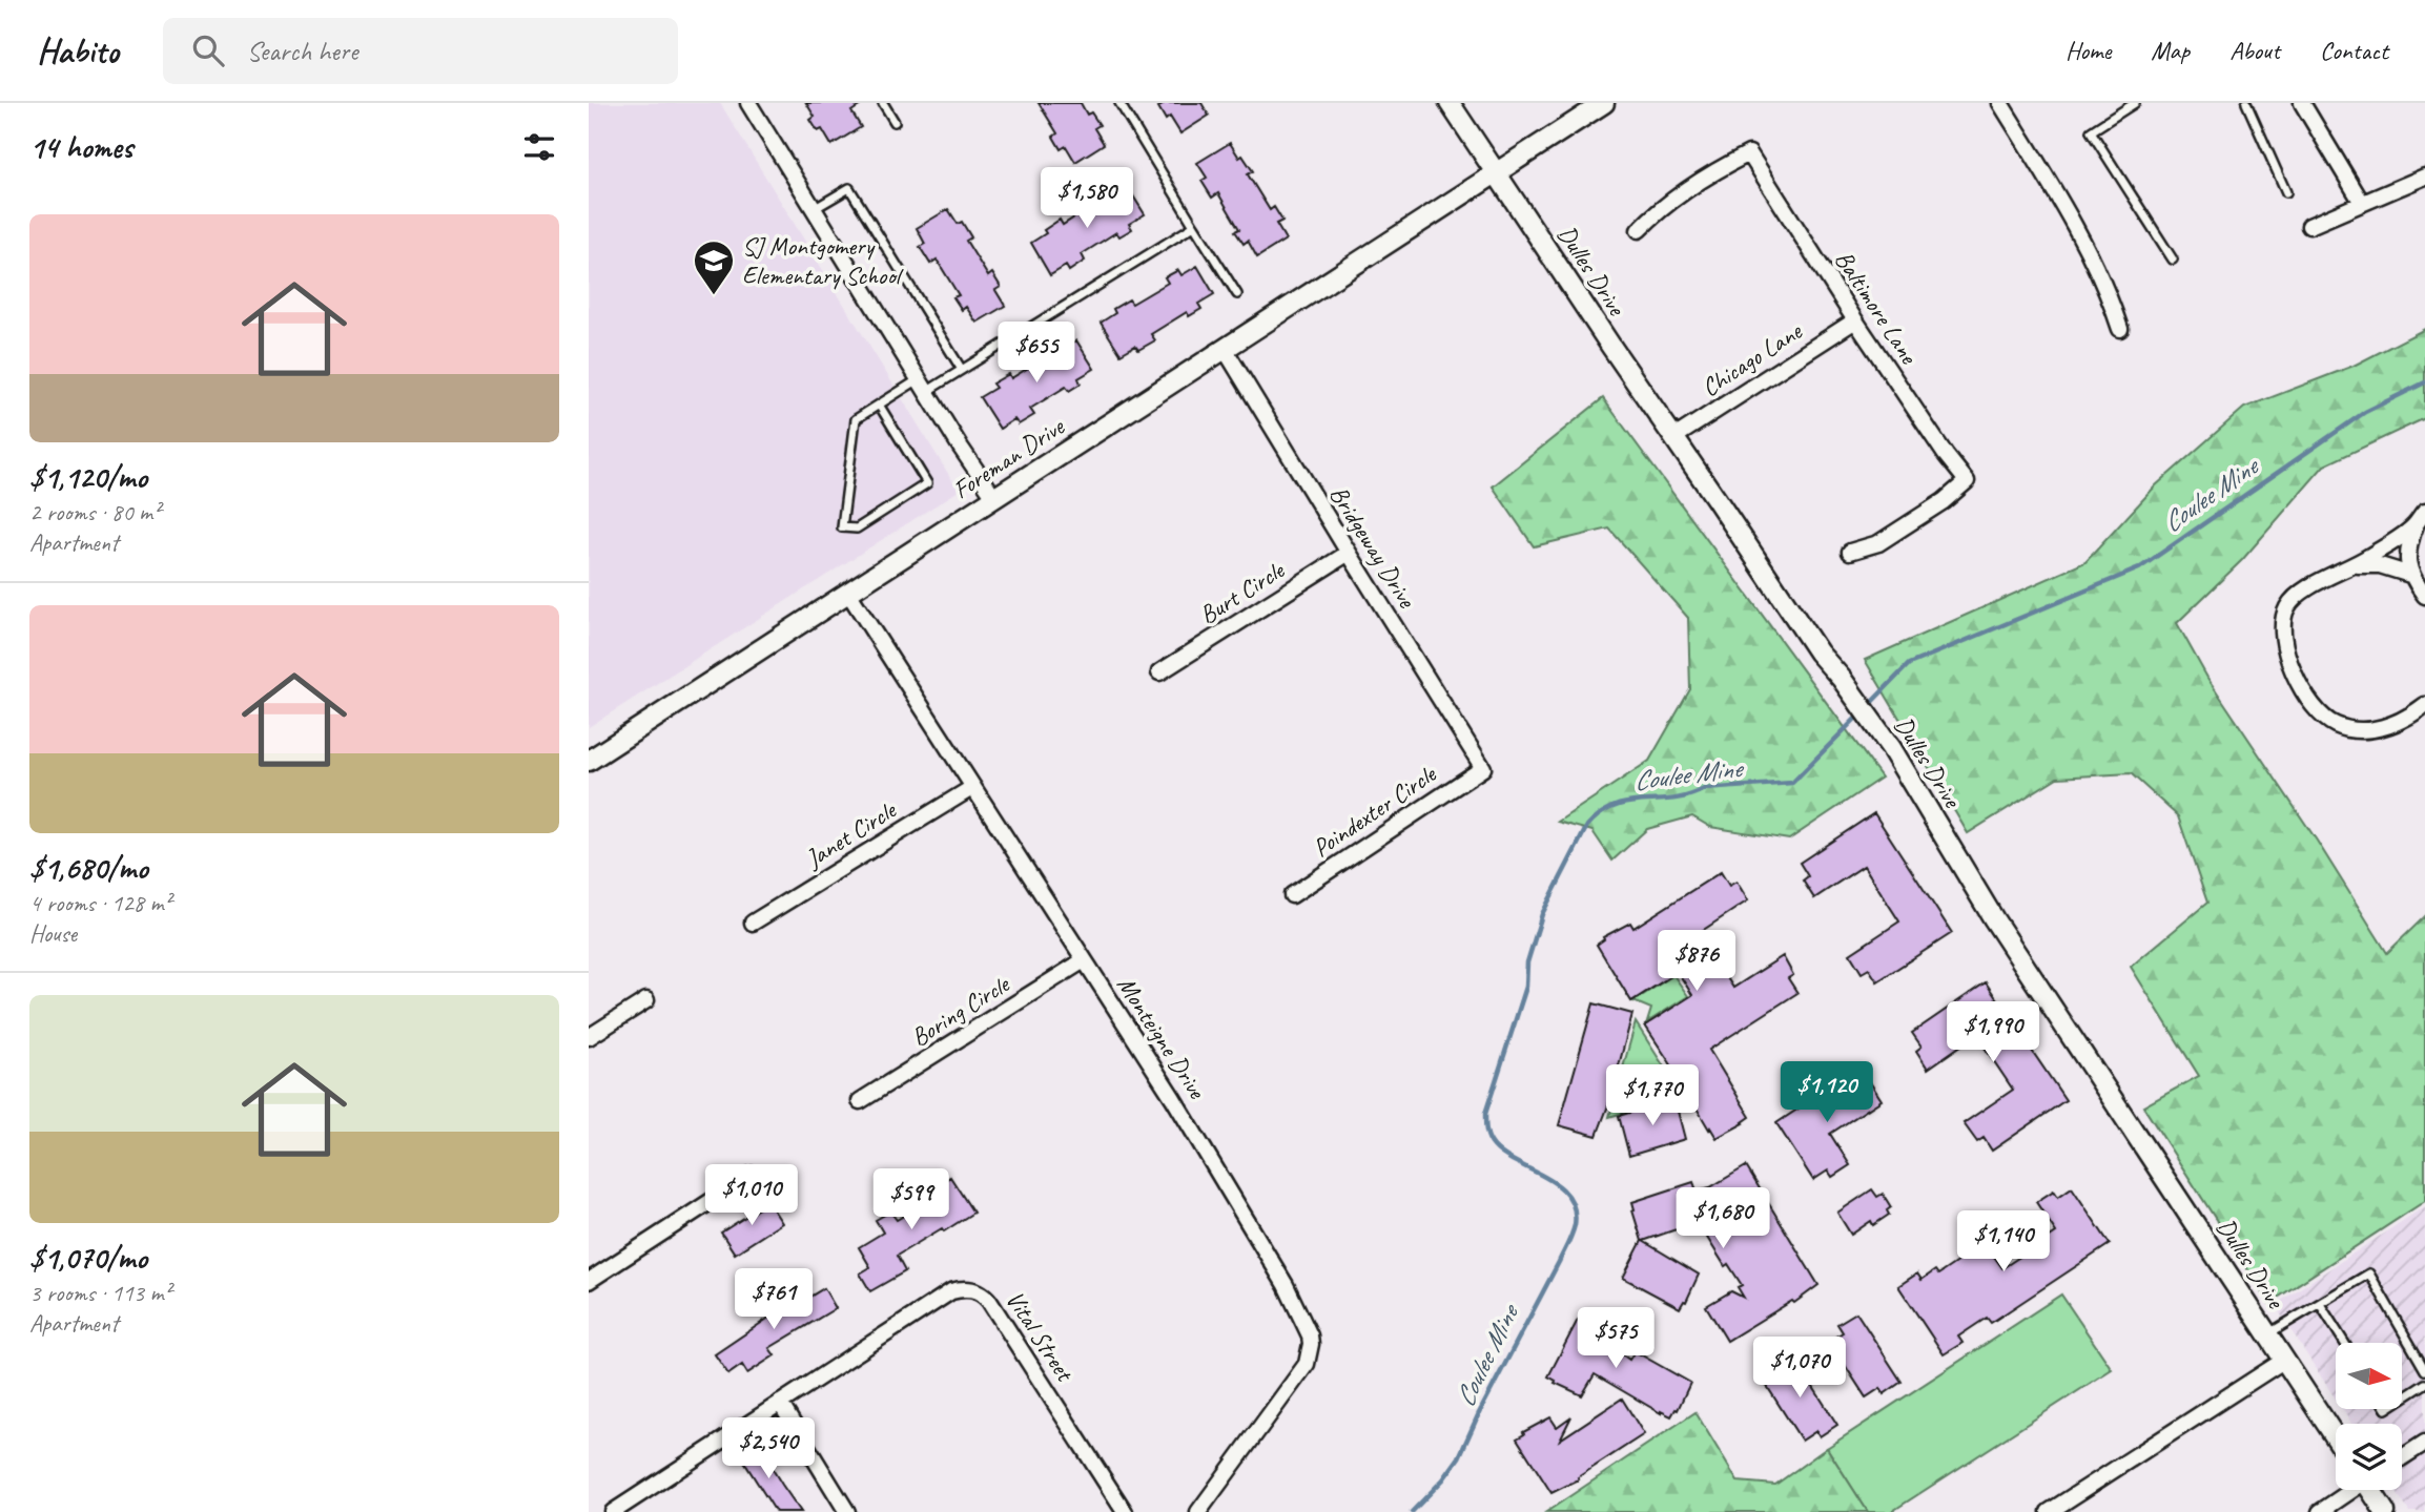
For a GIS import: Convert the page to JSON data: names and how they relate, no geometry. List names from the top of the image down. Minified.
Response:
{"streets":{"street":["Dulles Drive","Baltimore Lane","Chicago Lane","Foreman Drive","Bridgeway Drive","Burt Circle","Poindexter Circle","Janet Circle","Boring Circle","Monteigne Drive","Vital Street"]},"crossings":[["Dulles Drive","Chicago Lane"],["Dulles Drive","Foreman Drive"],["Baltimore Lane","Chicago Lane"],["Foreman Drive","Bridgeway Drive"],["Foreman Drive","Monteigne Drive"],["Bridgeway Drive","Burt Circle"],["Bridgeway Drive","Poindexter Circle"],["Janet Circle","Monteigne Drive"],["Boring Circle","Monteigne Drive"]],"water":["Coulee Mine"],"places":{"school or university":["SJ Montgomery Elementary School"]},"north":"right","page":{"header":"Habito","search":"Search here","nav":["Home","Map","About","Contact"],"heading":"14 homes","price":["$1,580","$655","$876","$1,990","$1,120","$1,770","$1,010","$599","$1,680","$1,140","$761","$575","$1,070","$2,540"],"list":[{"name":"$1,120/mo","note":"2 rooms · 80 m² · Apartment"},{"name":"$1,680/mo","note":"4 rooms · 128 m² · House"},{"name":"$1,070/mo","note":"3 rooms · 113 m² · Apartment"}]}}
